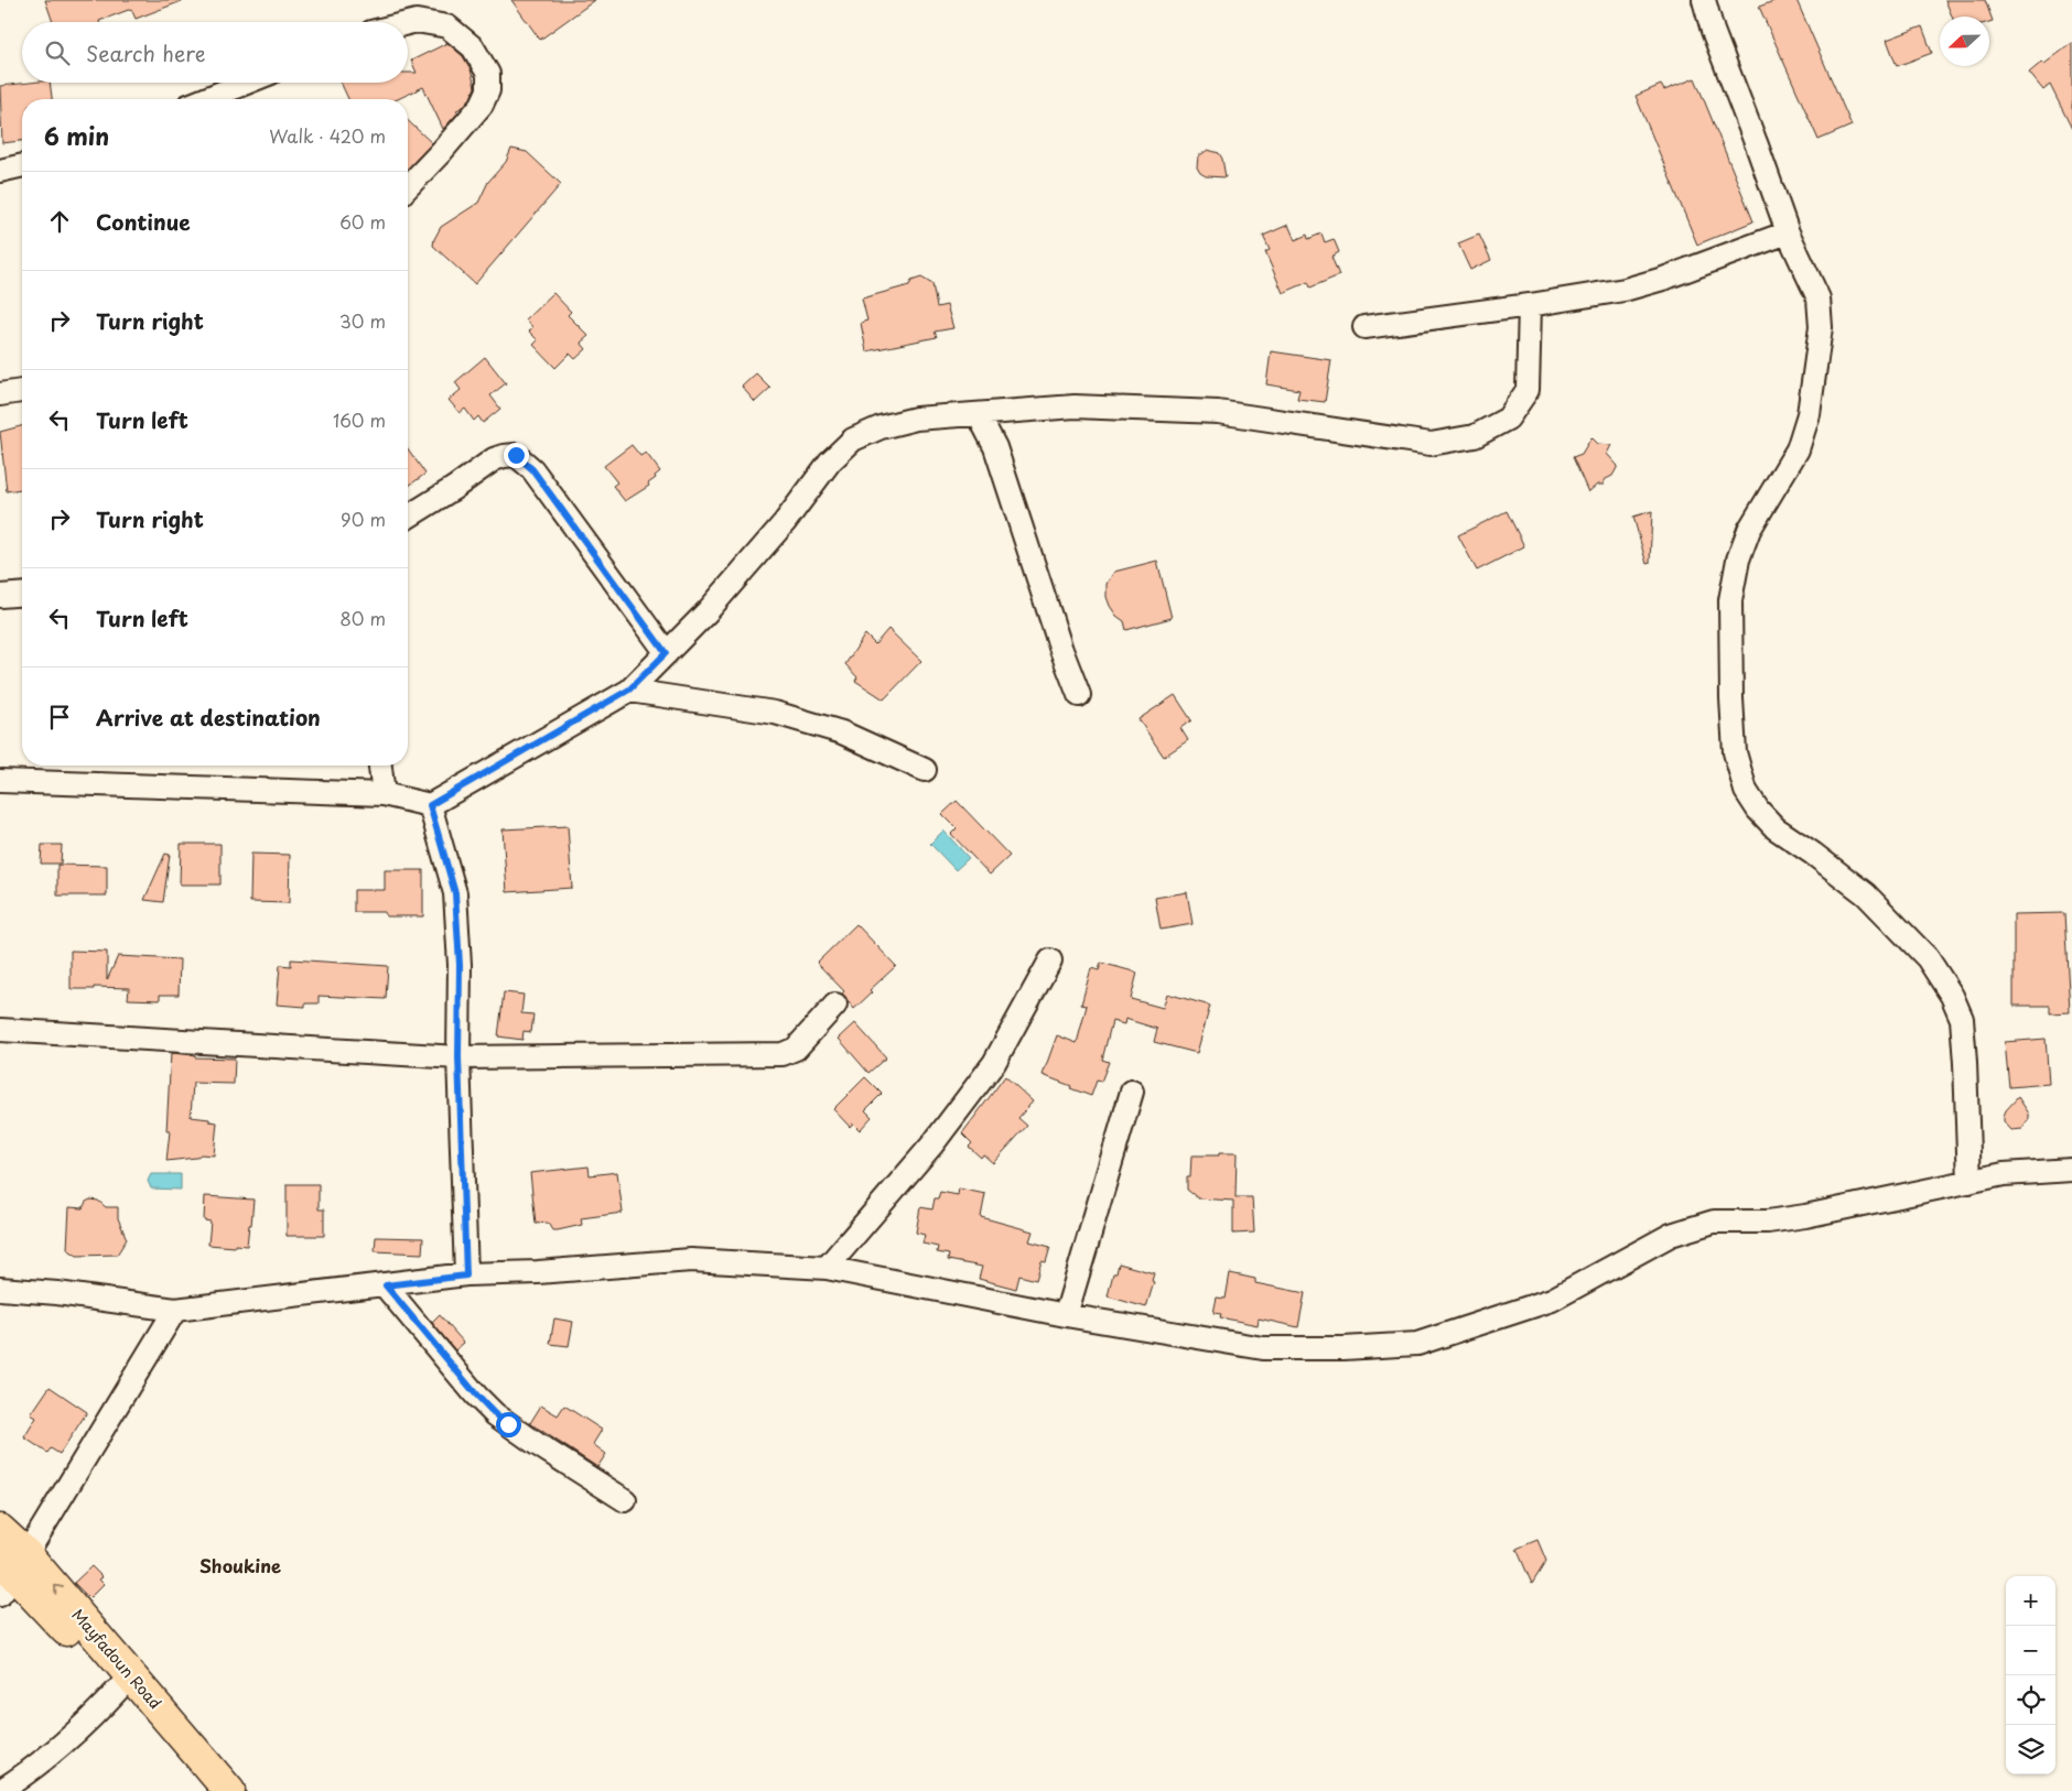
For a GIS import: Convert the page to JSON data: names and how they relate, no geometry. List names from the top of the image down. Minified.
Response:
{"streets":{"main road":["Mayfadoun Road"]},"districts":["Shoukine"],"north":"left","page":{"search":"Search here","heading":["6 min","Walk · 420 m"],"list":[["Continue","60 m"],["Turn right","30 m"],["Turn left","160 m"],["Turn right","90 m"],["Turn left","80 m"],"Arrive at destination"],"map_buttons":["+","−"]}}
